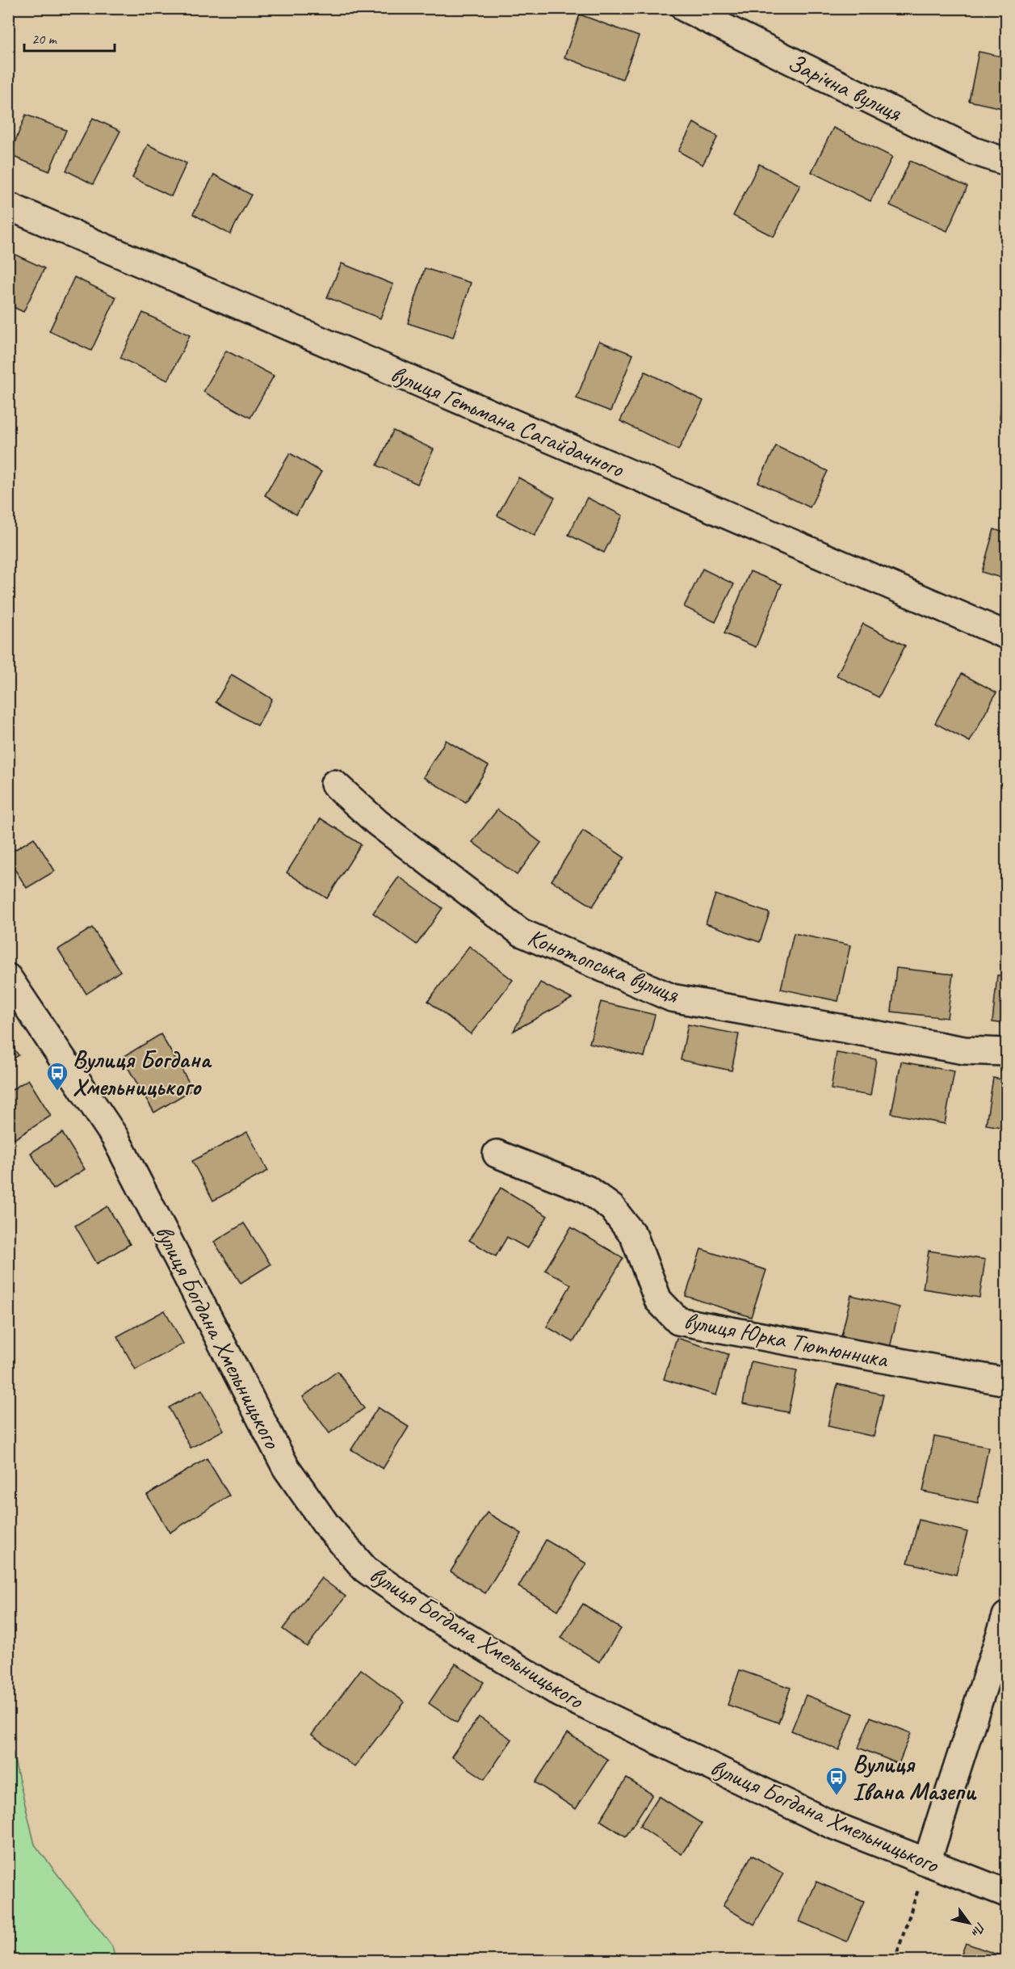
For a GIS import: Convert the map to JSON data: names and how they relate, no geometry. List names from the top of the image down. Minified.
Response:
{"streets":{"street":["Зарічна вулиця","вулиця Гетьмана Сагайдачного","Конотопська вулиця","вулиця Богдана Хмельницького","вулиця Юрка Тютюнника"]},"places":{"bus stop":["Вулиця Богдана Хмельницького","Вулиця Івана Мазепи"]},"scale_bar":"20 m","north":"bottom right"}
